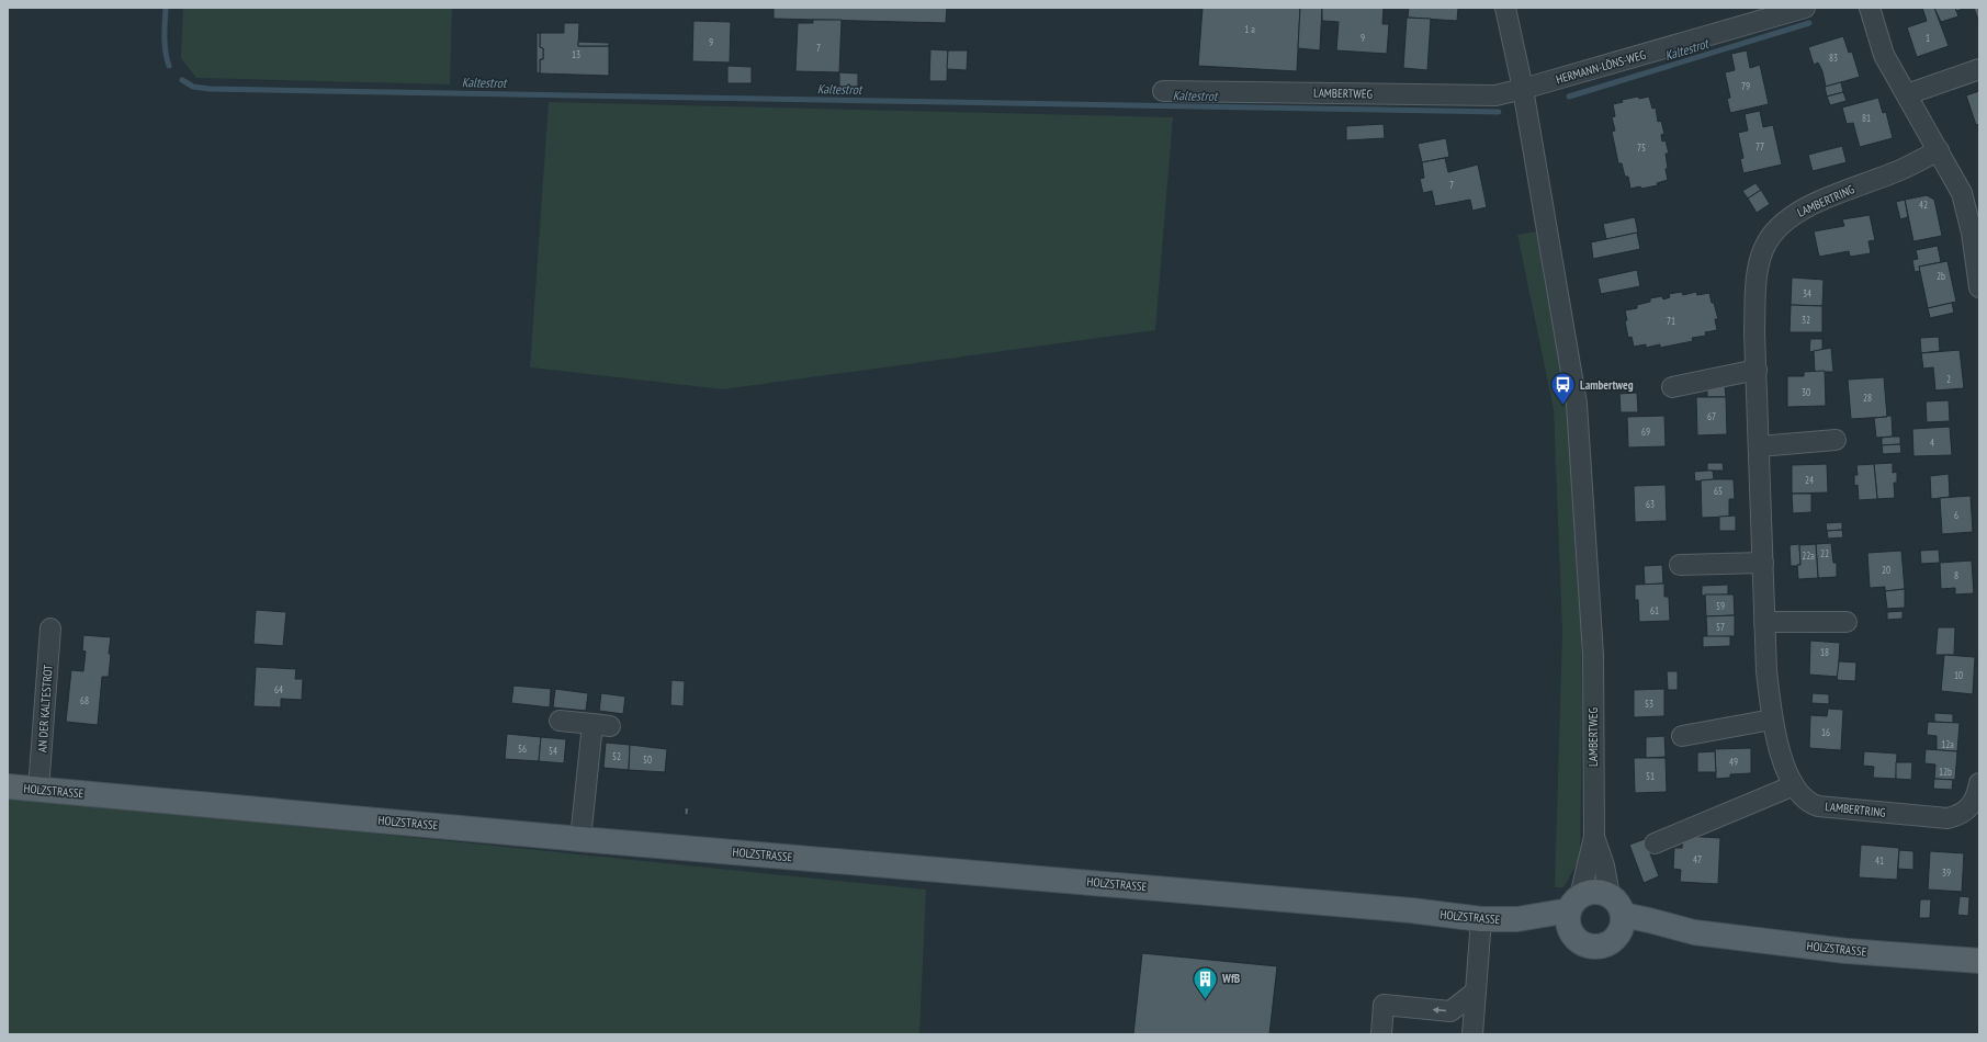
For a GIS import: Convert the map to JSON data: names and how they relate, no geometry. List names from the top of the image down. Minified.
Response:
{"streets":{"main road":["HOLZSTRASSE"],"street":["HERMANN-LÖNS-WEG","LAMBERTWEG","LAMBERTRING","AN DER KALTESTROT"]},"crossings":[["HERMANN-LÖNS-WEG","LAMBERTWEG"],["LAMBERTWEG","HOLZSTRASSE"],["AN DER KALTESTROT","HOLZSTRASSE"]],"water":["Kaltestrot"],"places":{"bus stop":["Lambertweg"],"building":["WfB"]},"house_numbers":["1 a","9","1","9","7","13","83","79","81","77","75","7","42","2b","34","32","71","2","30","28","67","69","4","24","65","63","6","22","22a","20","8","59","61","57","18","10","64","68","53","16","12a","56","54","52","50","49","12b","51","47","41","39"]}
